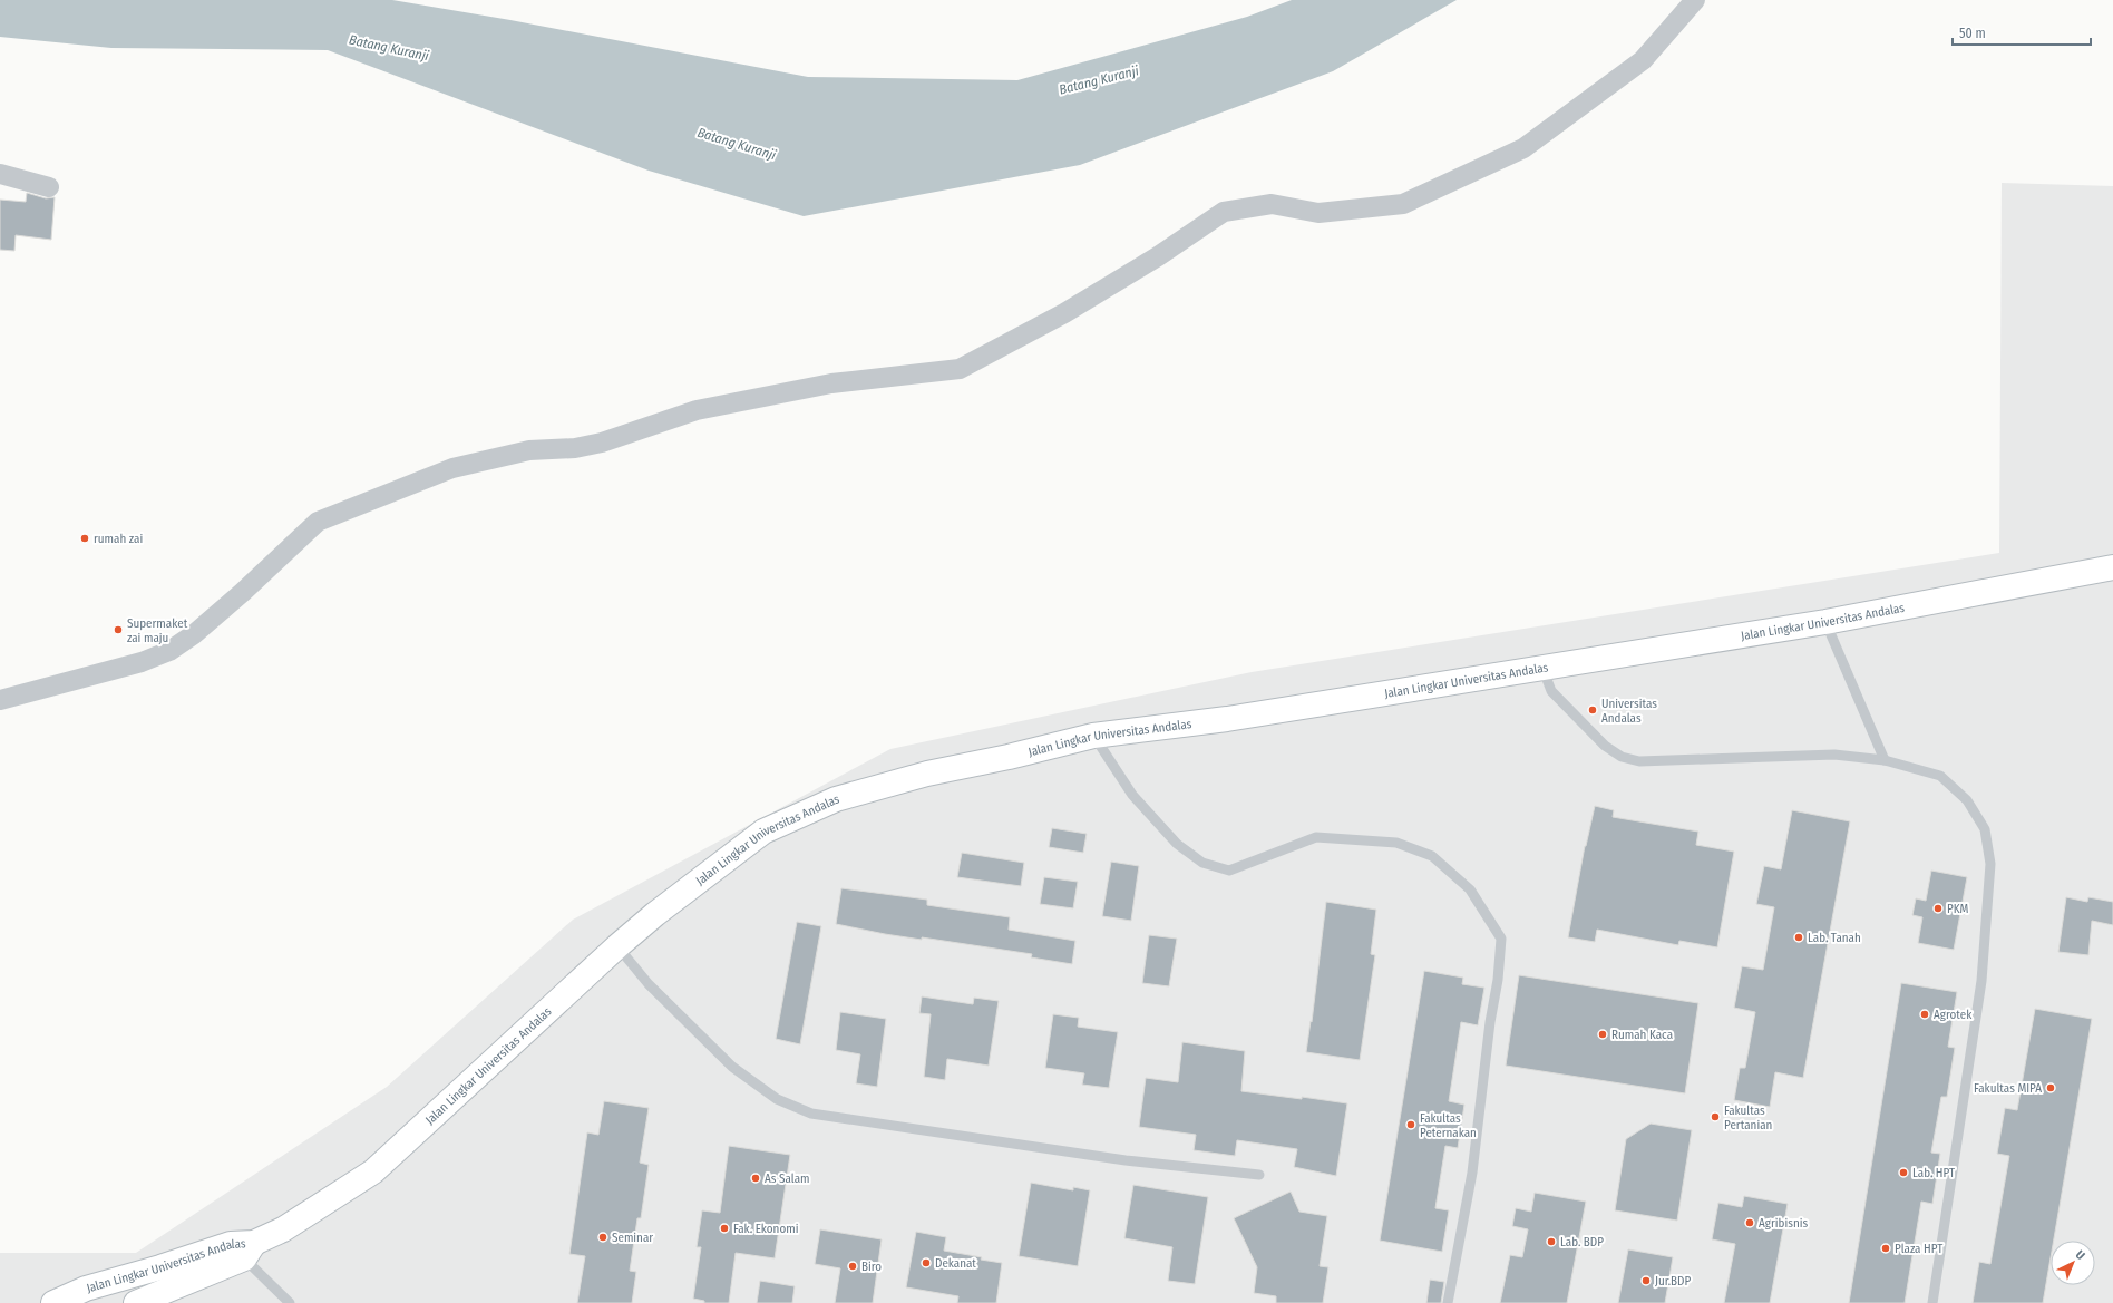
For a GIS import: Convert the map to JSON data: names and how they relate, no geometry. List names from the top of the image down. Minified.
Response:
{"streets":{"street":["Jalan Lingkar Universitas Andalas"]},"water":["Batang Kuranji"],"places":["rumah zai","Supermaket zai maju","Universitas Andalas","PKM","Lab. Tanah","Agrotek","Rumah Kaca","Fakultas MIPA","Fakultas Pertanian","Fakultas Peternakan","Lab. HPT","As Salam","Agribisnis","Fak. Ekonomi","Seminar","Lab. BDP","Plaza HPT","Dekanat","Biro","Jur.BDP"],"scale_bar":"50 m","north":"top right"}
